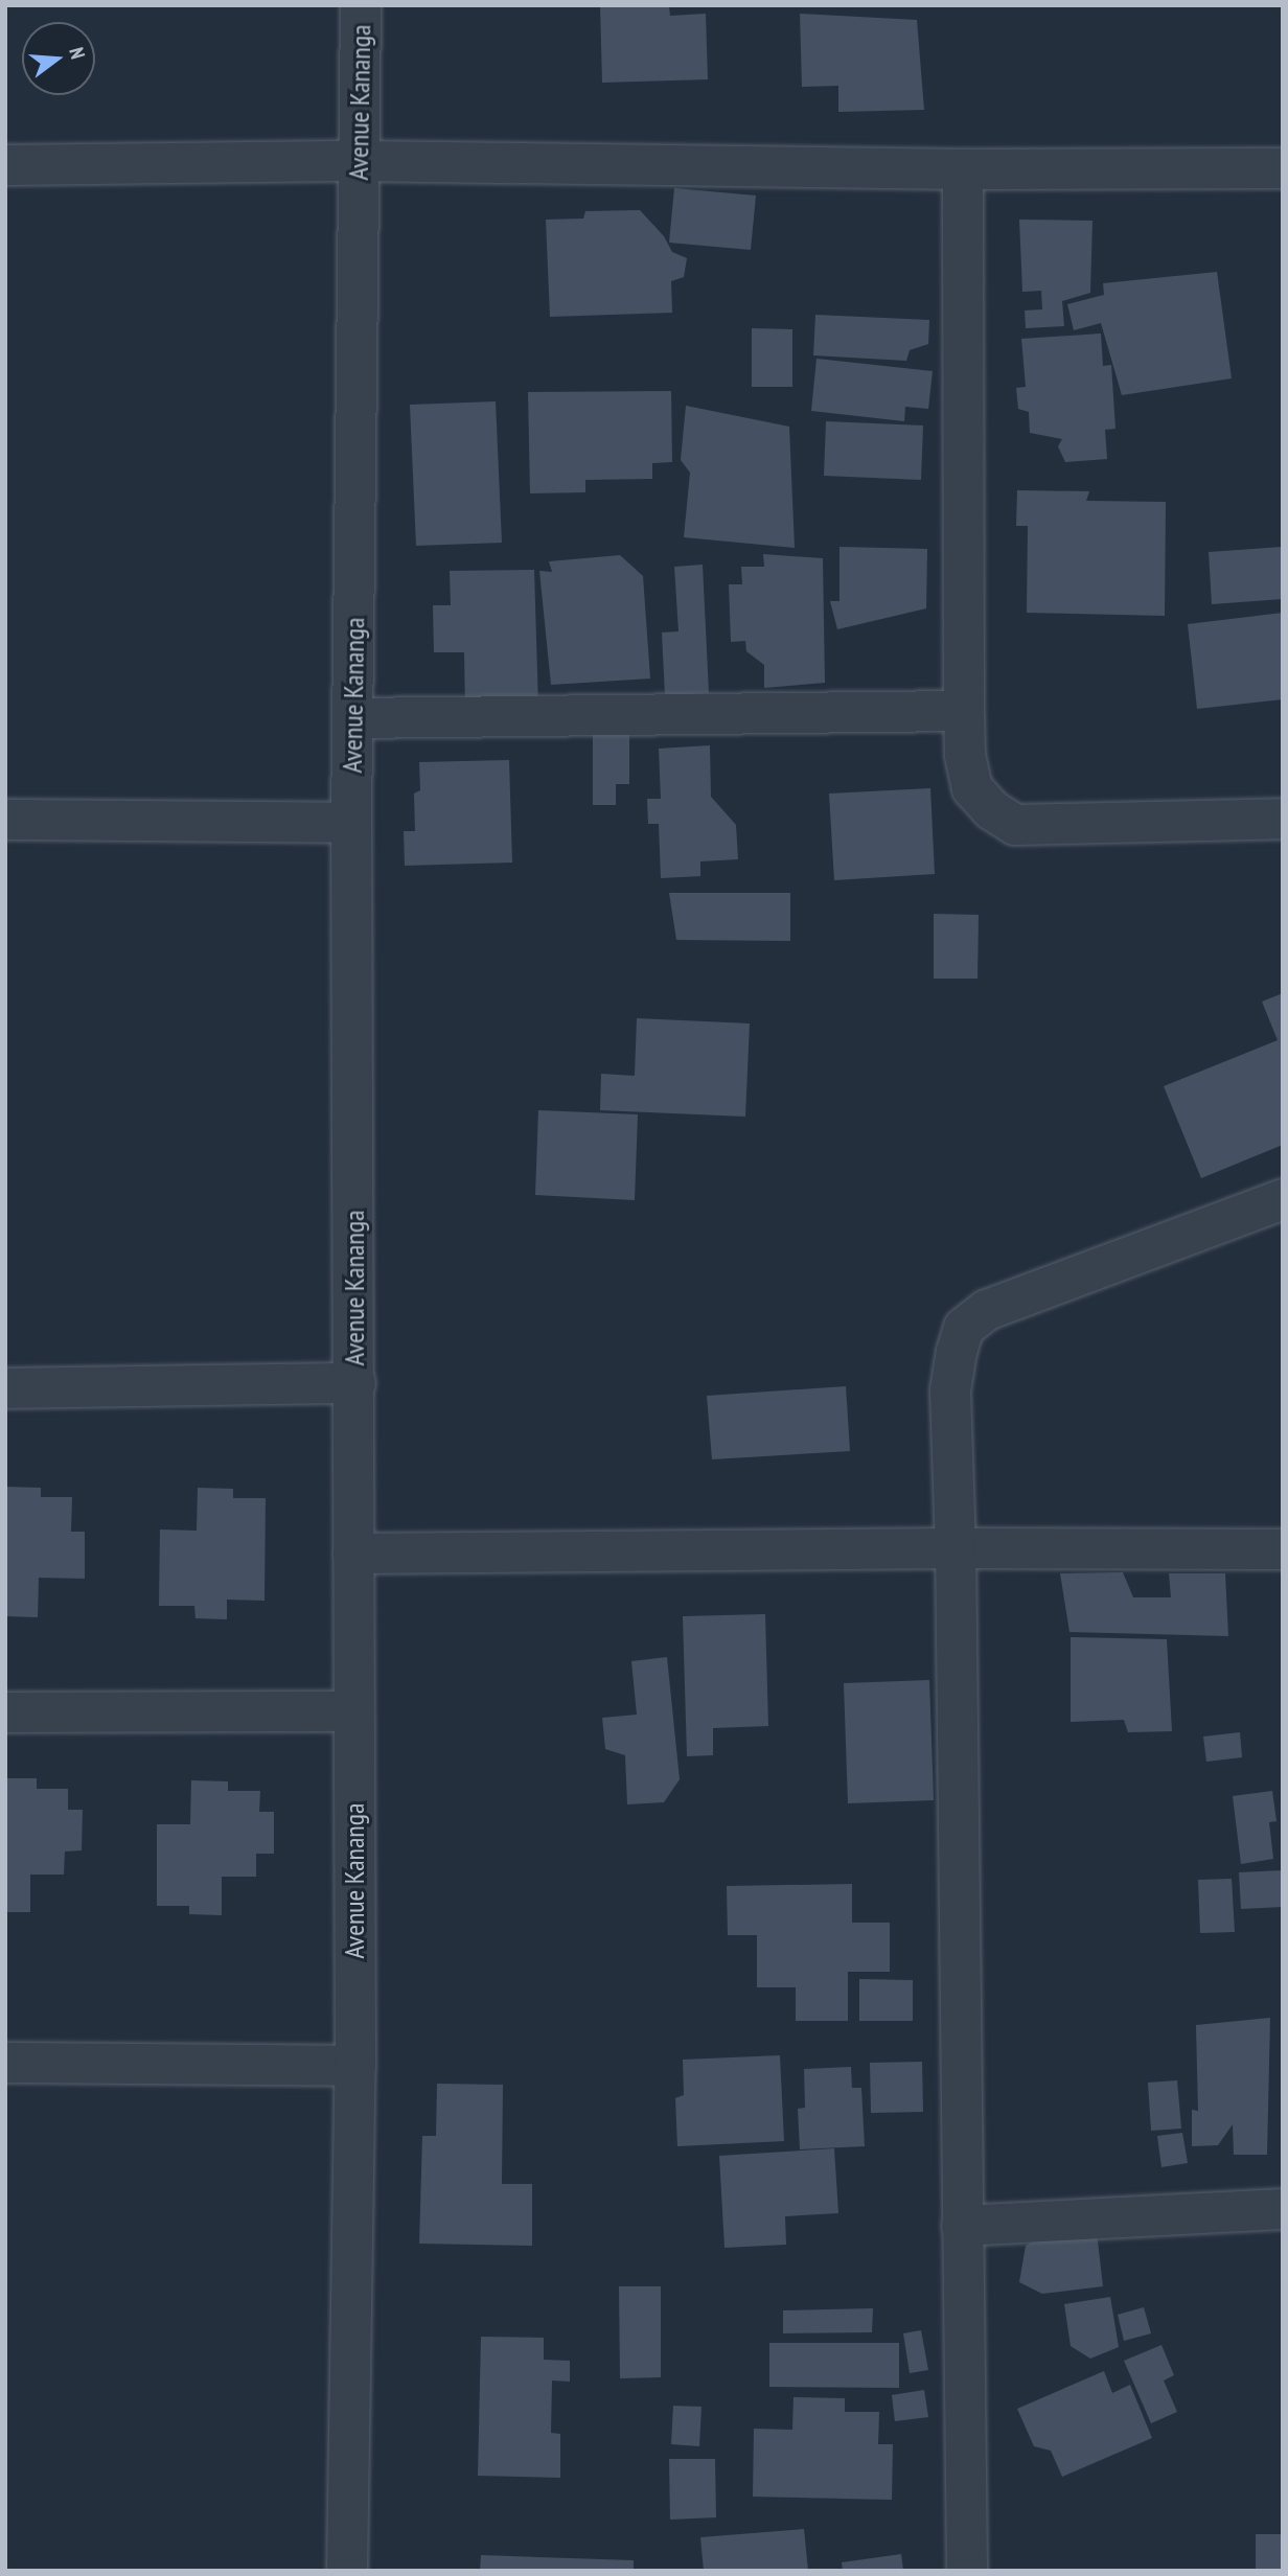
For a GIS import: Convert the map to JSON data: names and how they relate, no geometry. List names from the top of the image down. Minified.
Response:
{"streets":{"street":["Avenue Kananga"]},"north":"right"}
